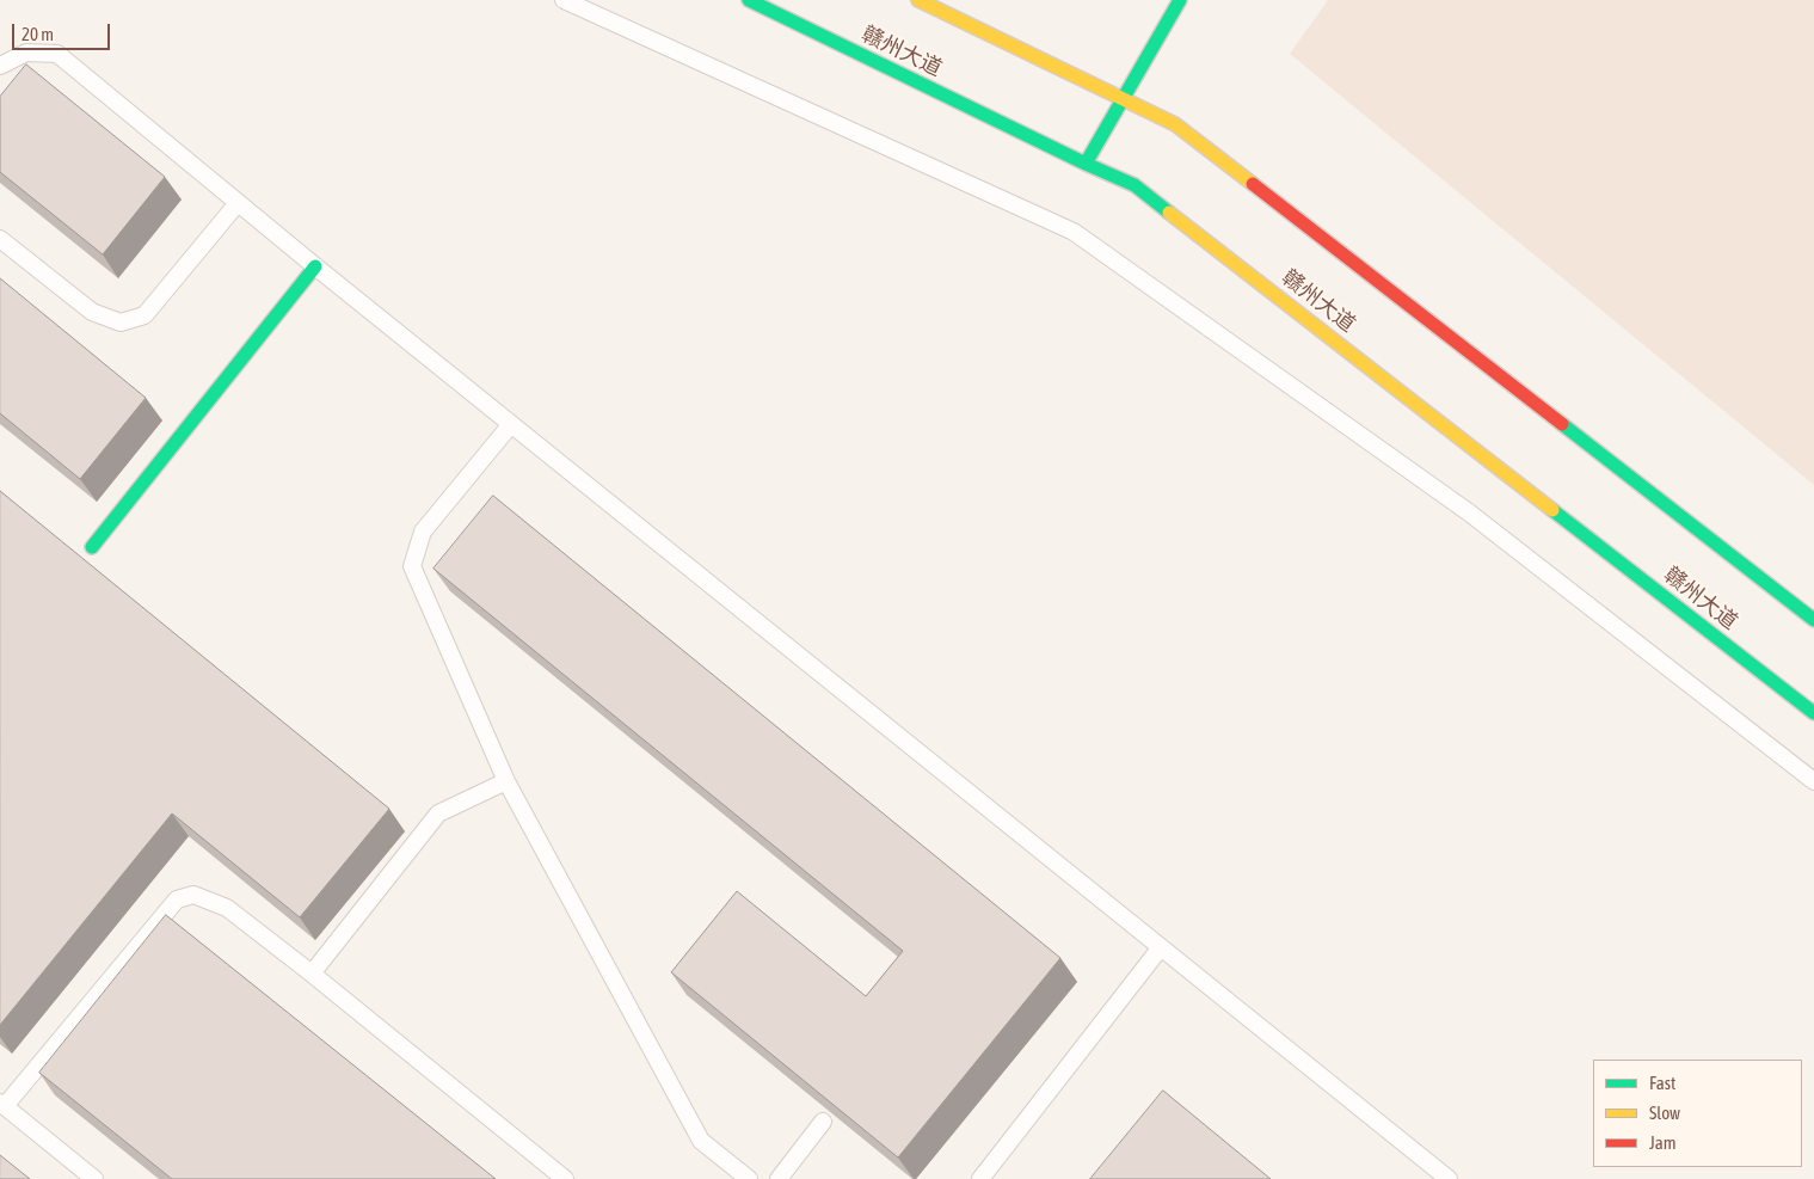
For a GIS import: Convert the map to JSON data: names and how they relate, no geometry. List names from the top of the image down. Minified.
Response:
{"streets":{"main road":["赣州大道"]},"legend":["Fast","Slow","Jam"],"scale_bar":"20 m"}
